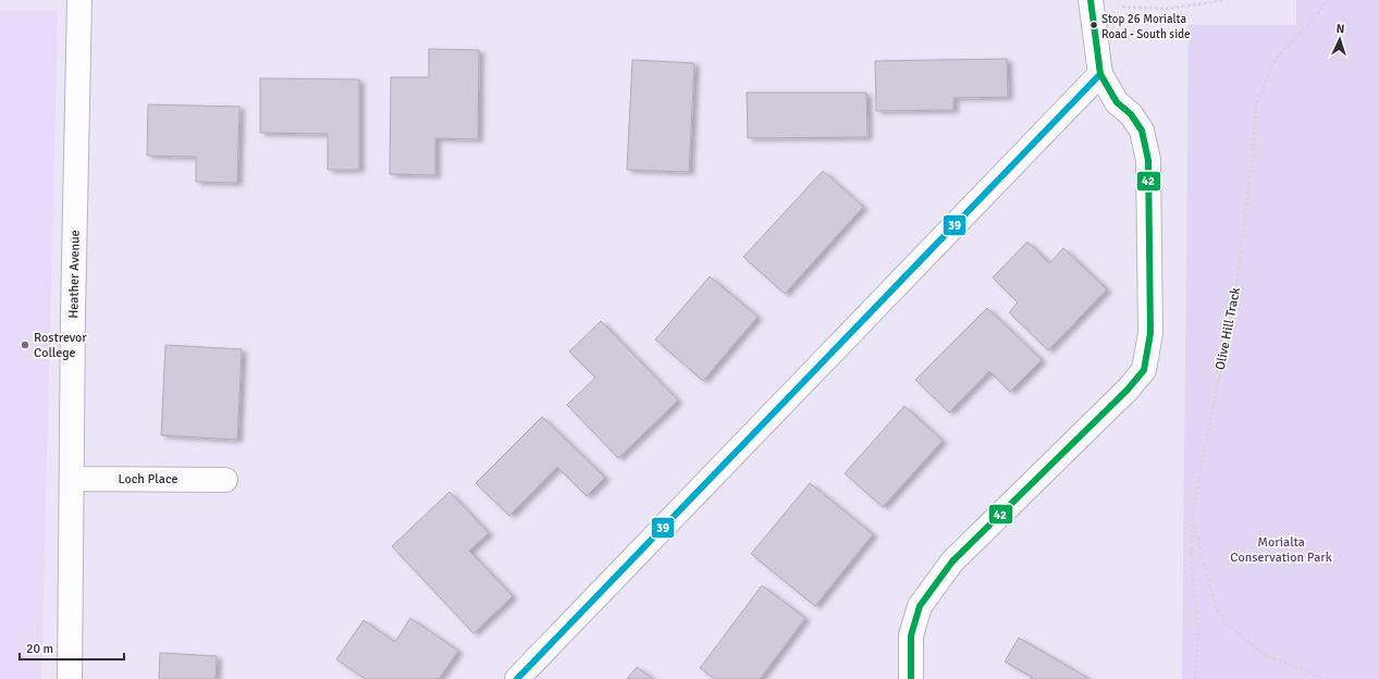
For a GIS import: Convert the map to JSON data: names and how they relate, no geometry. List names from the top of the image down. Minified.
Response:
{"streets":{"street":["Heather Avenue","Loch Place"],"path":["Olive Hill Track"]},"crossings":[["Heather Avenue","Loch Place"]],"parks":["Morialta Conservation Park"],"places":["Stop 26 Morialta Road - South side","Rostrevor College"],"lines":["transit line 42","transit line 39"],"scale_bar":"20 m","north":"top"}
